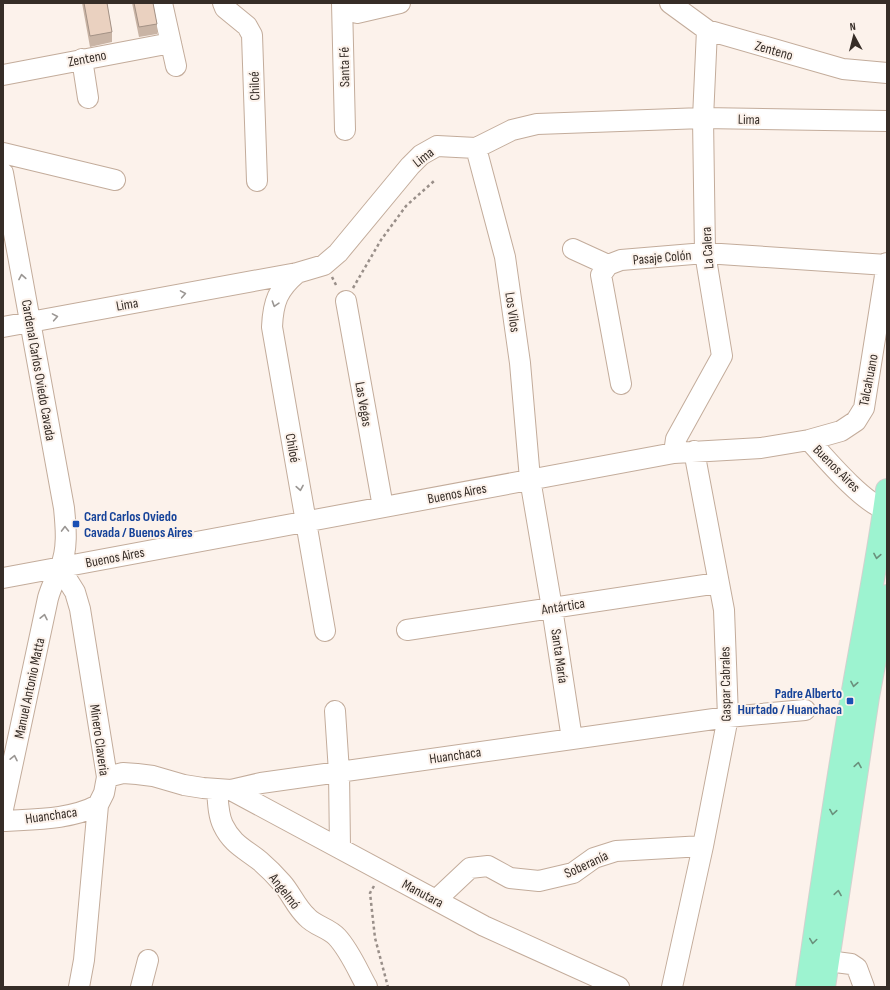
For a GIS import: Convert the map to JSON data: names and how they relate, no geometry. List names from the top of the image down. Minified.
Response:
{"streets":{"street":["Zenteno","Santa Fé","Chiloé","Lima","La Calera","Pasaje Colón","Los Vilos","Cardenal Carlos Oviedo Cavada","Talcahuano","Las Vegas","Buenos Aires","Antártica","Santa María","Gaspar Cabrales","Manuel Antonio Matta","Minero Claveria","Huanchaca","Soberanía","Angelmó","Manutara"]},"crossings":[["Zenteno","La Calera"],["Chiloé","Lima"],["Chiloé","Buenos Aires"],["Lima","La Calera"],["Lima","Los Vilos"],["Lima","Cardenal Carlos Oviedo Cavada"],["La Calera","Pasaje Colón"],["La Calera","Buenos Aires"],["Pasaje Colón","Talcahuano"],["Los Vilos","Buenos Aires"],["Los Vilos","Santa María"],["Cardenal Carlos Oviedo Cavada","Buenos Aires"],["Cardenal Carlos Oviedo Cavada","Manuel Antonio Matta"],["Cardenal Carlos Oviedo Cavada","Minero Claveria"],["Talcahuano","Buenos Aires"],["Las Vegas","Buenos Aires"],["Buenos Aires","Santa María"],["Buenos Aires","Gaspar Cabrales"],["Buenos Aires","Manuel Antonio Matta"],["Buenos Aires","Minero Claveria"],["Antártica","Santa María"],["Antártica","Gaspar Cabrales"],["Santa María","Huanchaca"],["Gaspar Cabrales","Huanchaca"],["Gaspar Cabrales","Soberanía"],["Manuel Antonio Matta","Minero Claveria"],["Minero Claveria","Huanchaca"],["Huanchaca","Angelmó"],["Huanchaca","Manutara"],["Soberanía","Manutara"],["Angelmó","Manutara"]],"one_way":["Chiloé","Cardenal Carlos Oviedo Cavada","Manuel Antonio Matta"],"places":{"transit":["Card Carlos Oviedo Cavada / Buenos Aires","Padre Alberto Hurtado / Huanchaca"]},"north":"top"}
